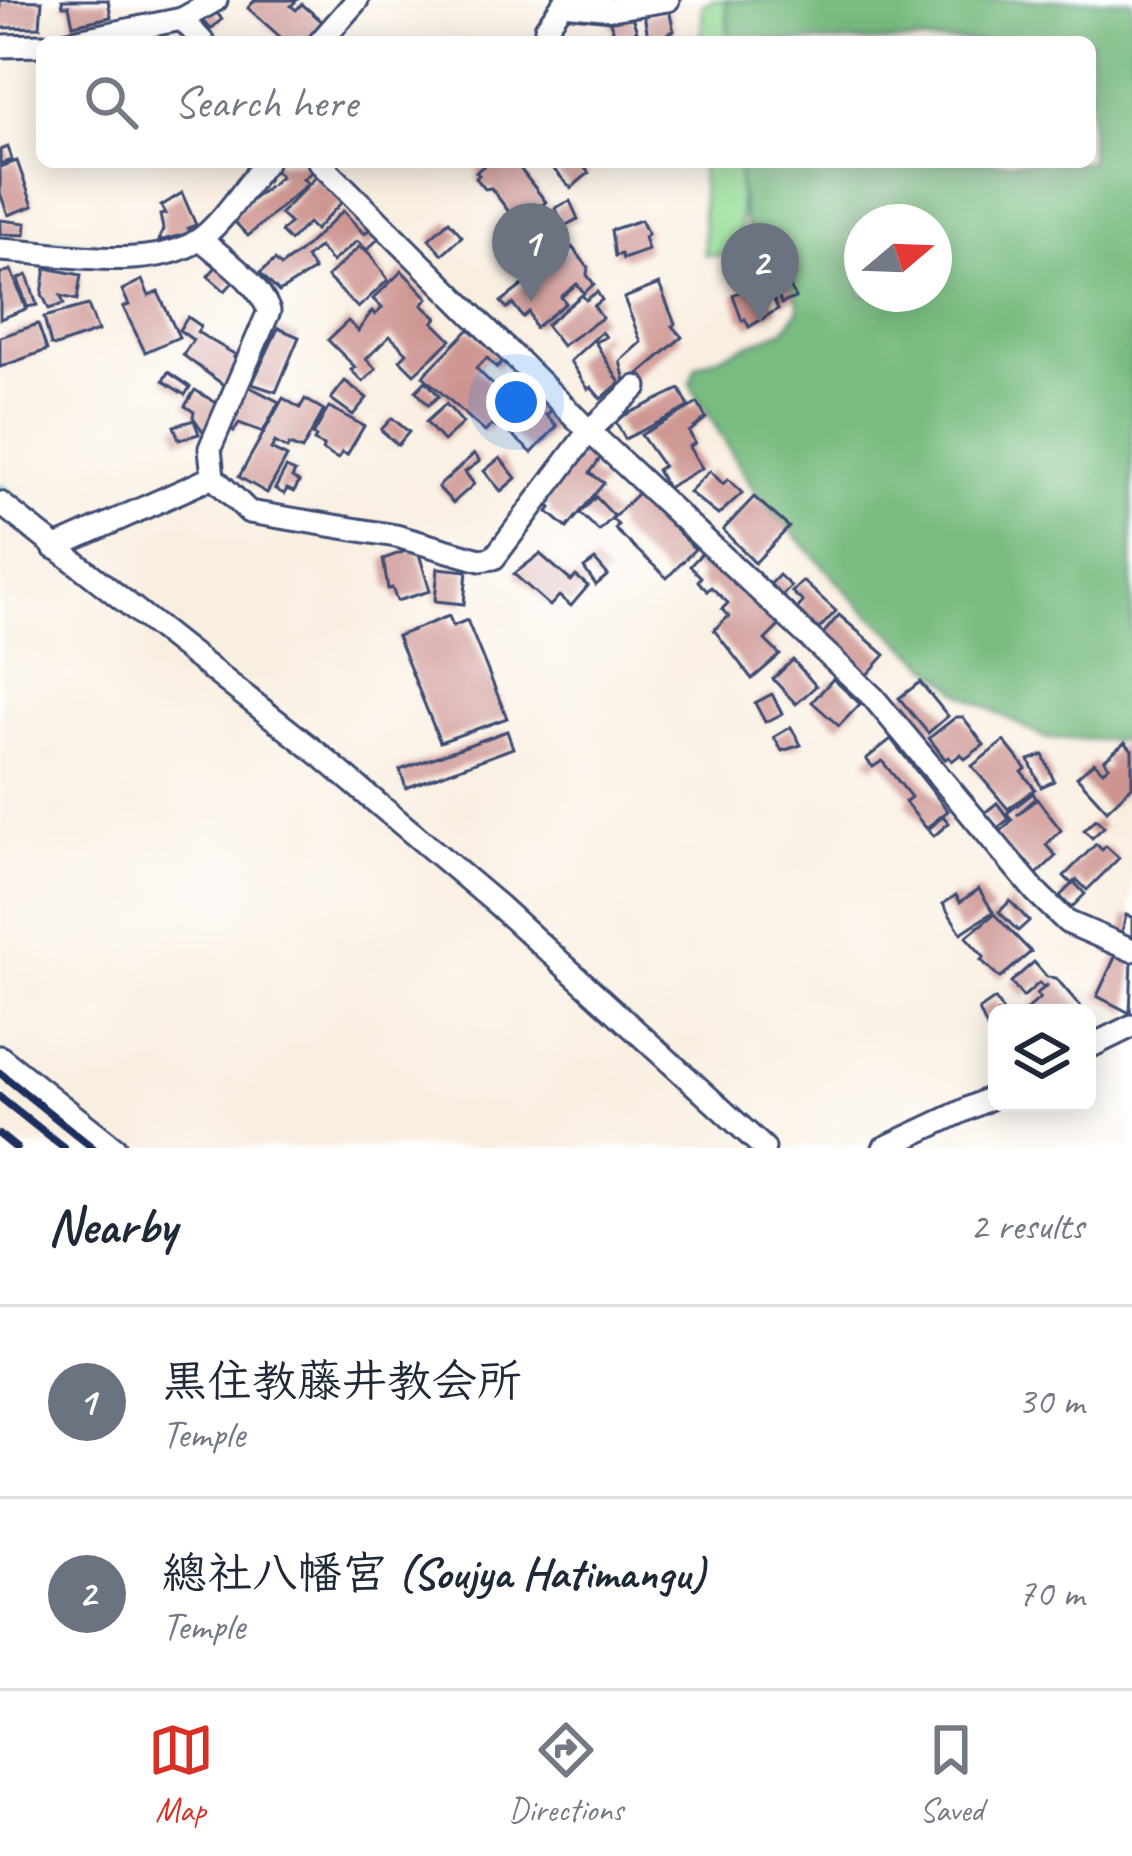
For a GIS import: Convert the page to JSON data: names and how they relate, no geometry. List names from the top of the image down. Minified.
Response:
{"north":"right","page":{"search":"Search here","pins":["1","2"],"heading":["Nearby","2 results"],"list":[{"mark":"1","name":"黒住教藤井教会所","note":"Temple","value":"30 m"},{"mark":"2","name":"總社八幡宮 (Soujya Hatimangu)","note":"Temple","value":"70 m"}],"nav":["Map","Directions","Saved"]}}
